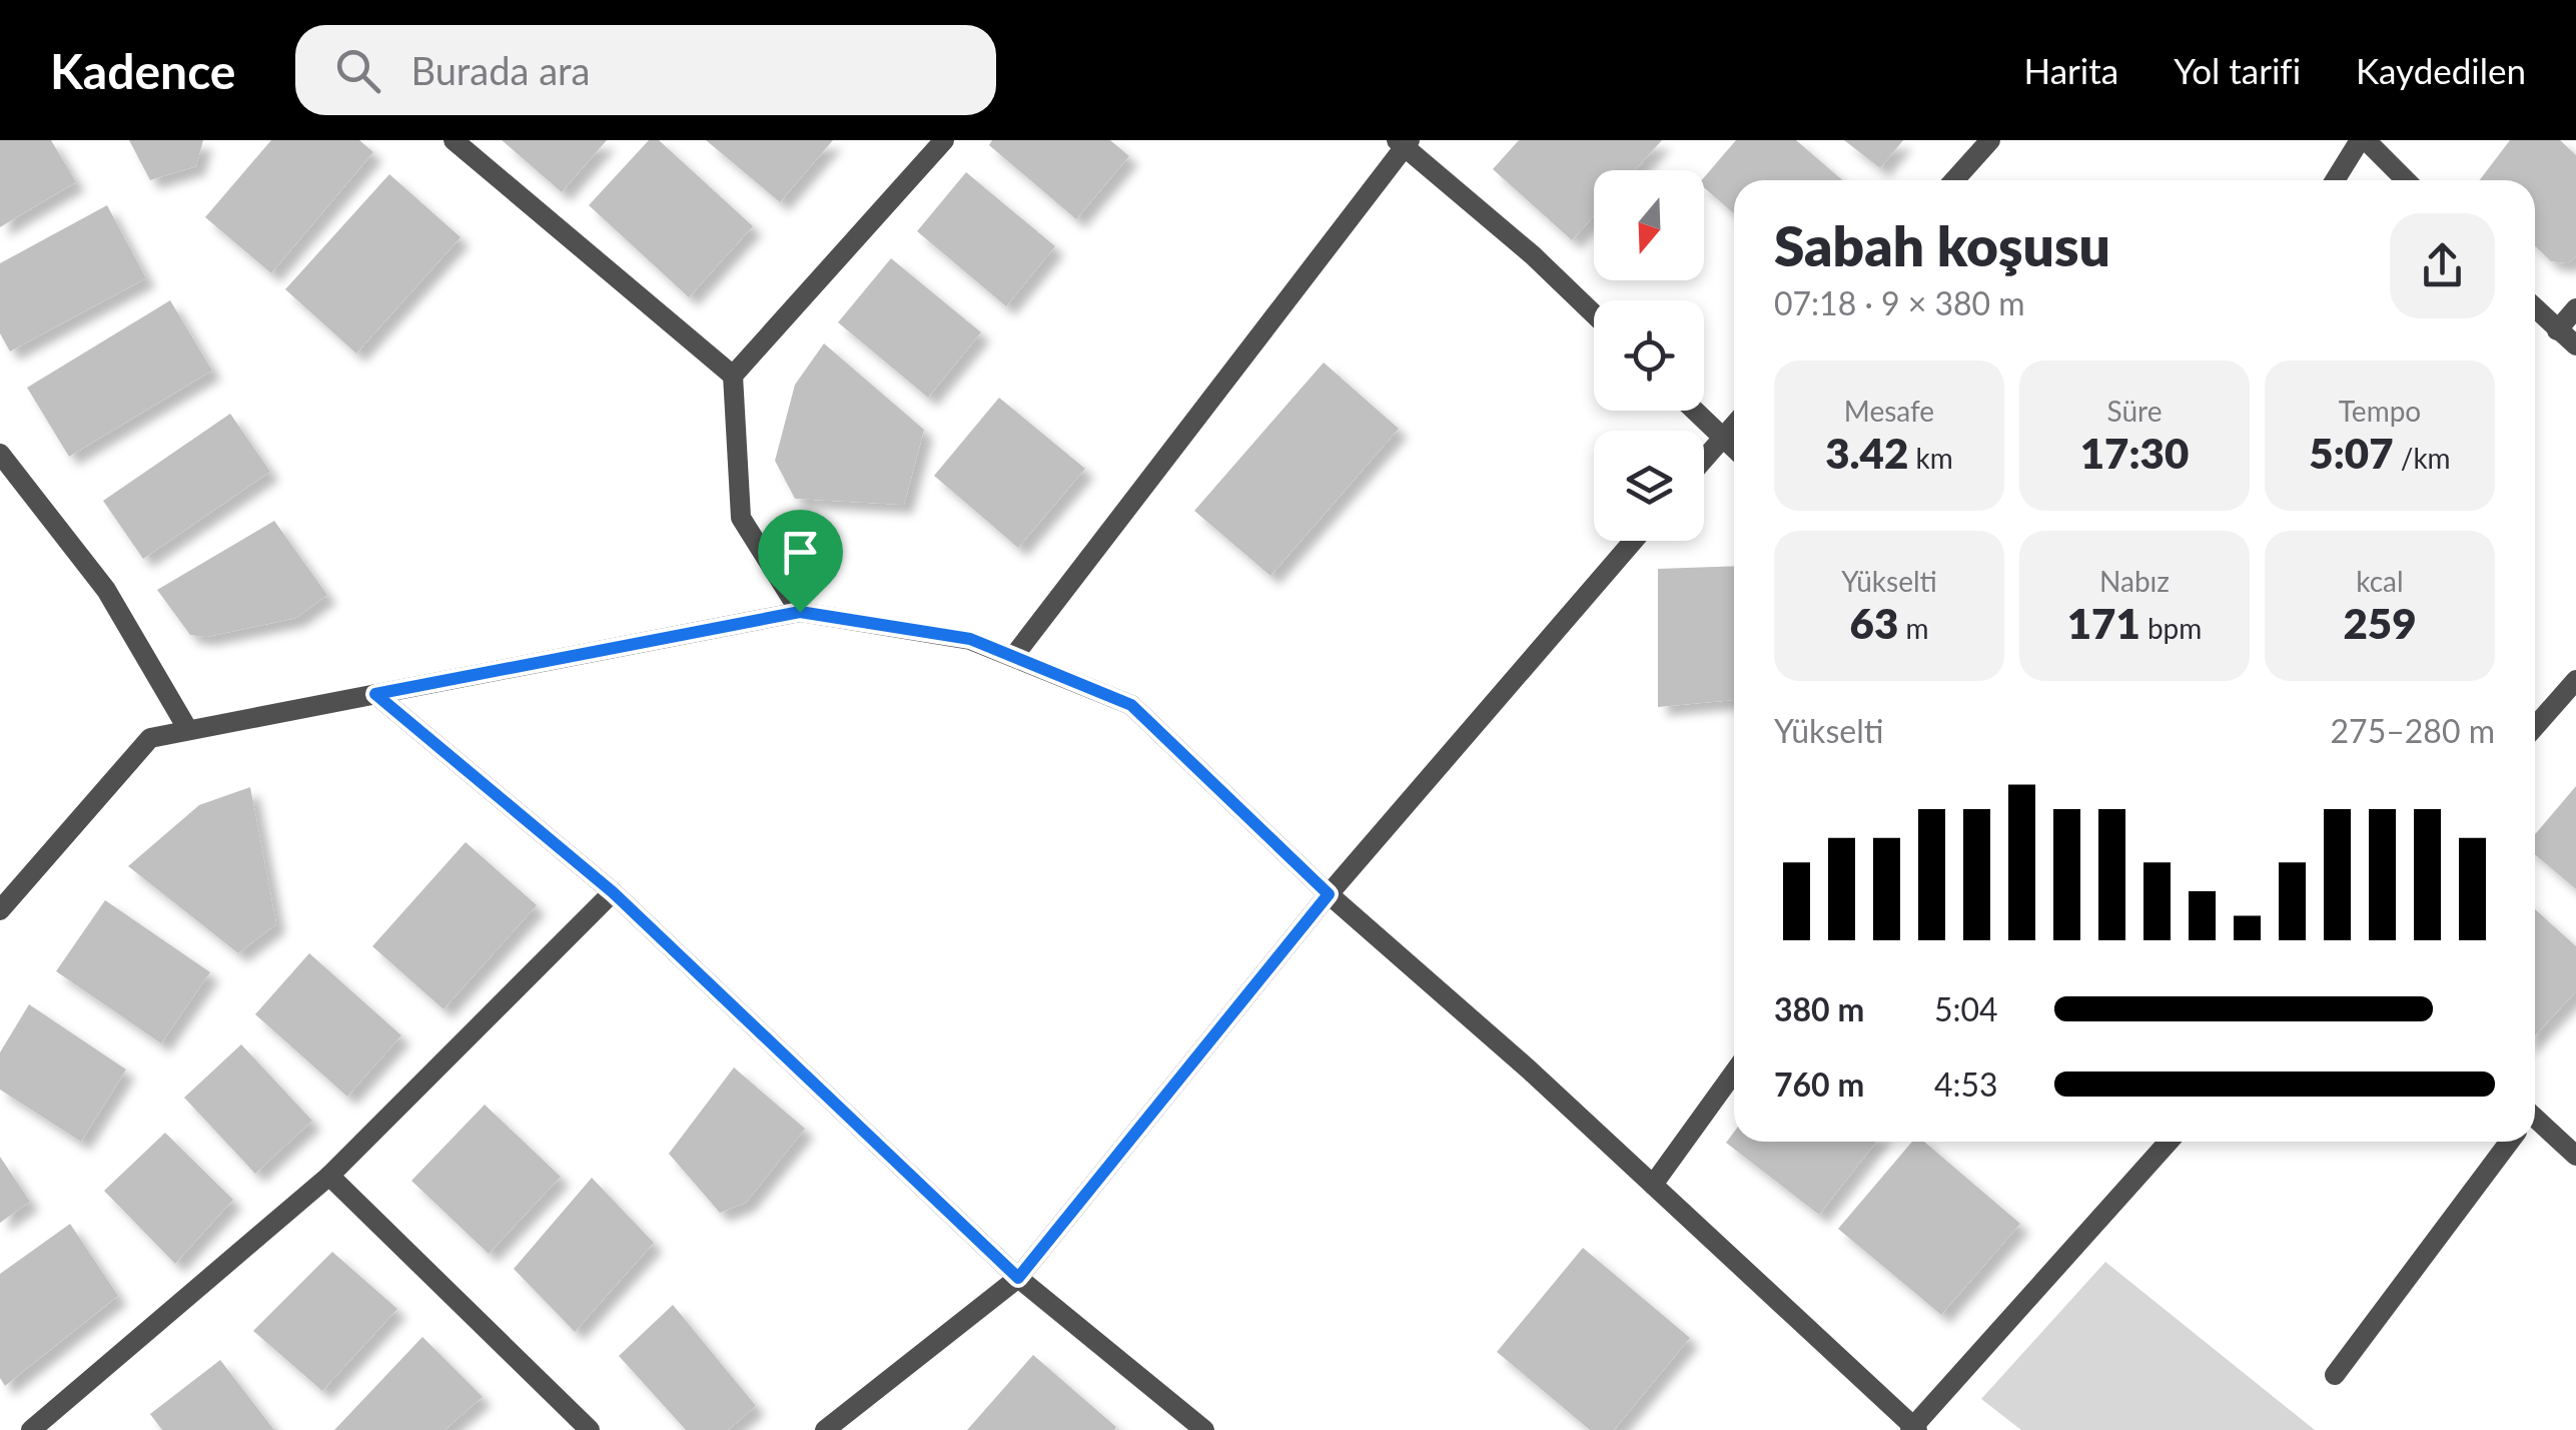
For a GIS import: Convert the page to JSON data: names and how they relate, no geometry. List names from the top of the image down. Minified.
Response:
{"north":"bottom","page":{"header":"Kadence","search":"Burada ara","nav":["Harita","Yol tarifi","Kaydedilen"],"heading":["Sabah koşusu","07:18 · 9 × 380 m"],"stats":[["Mesafe","3.42 km"],["Süre","17:30"],["Tempo","5:07 /km"],["Yükselti","63 m"],["Nabız","171 bpm"],["kcal","259"]],"chart":["Yükselti","275–280 m"],"list":[{"name":"380 m","note":"5:04"},{"name":"760 m","note":"4:53"}]}}
